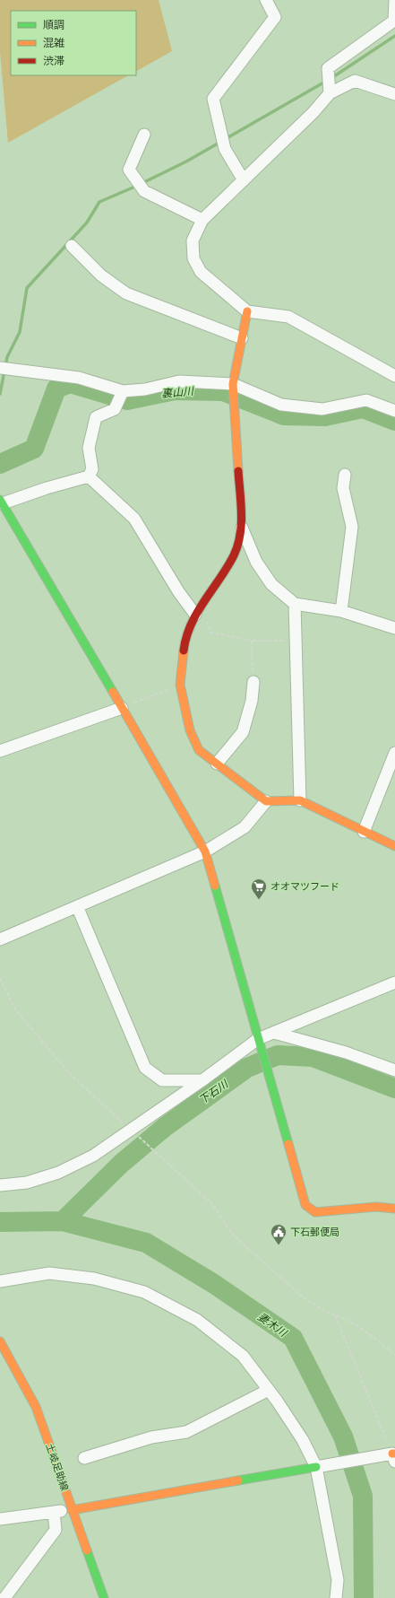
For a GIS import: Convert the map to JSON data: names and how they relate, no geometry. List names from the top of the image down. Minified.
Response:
{"streets":{"street":["土岐足助線"]},"water":["裏山川","下石川","妻木川"],"places":{"supermarket":["オオマツフード"],"public building":["下石郵便局"]},"legend":["順調","混雑","渋滞"]}
